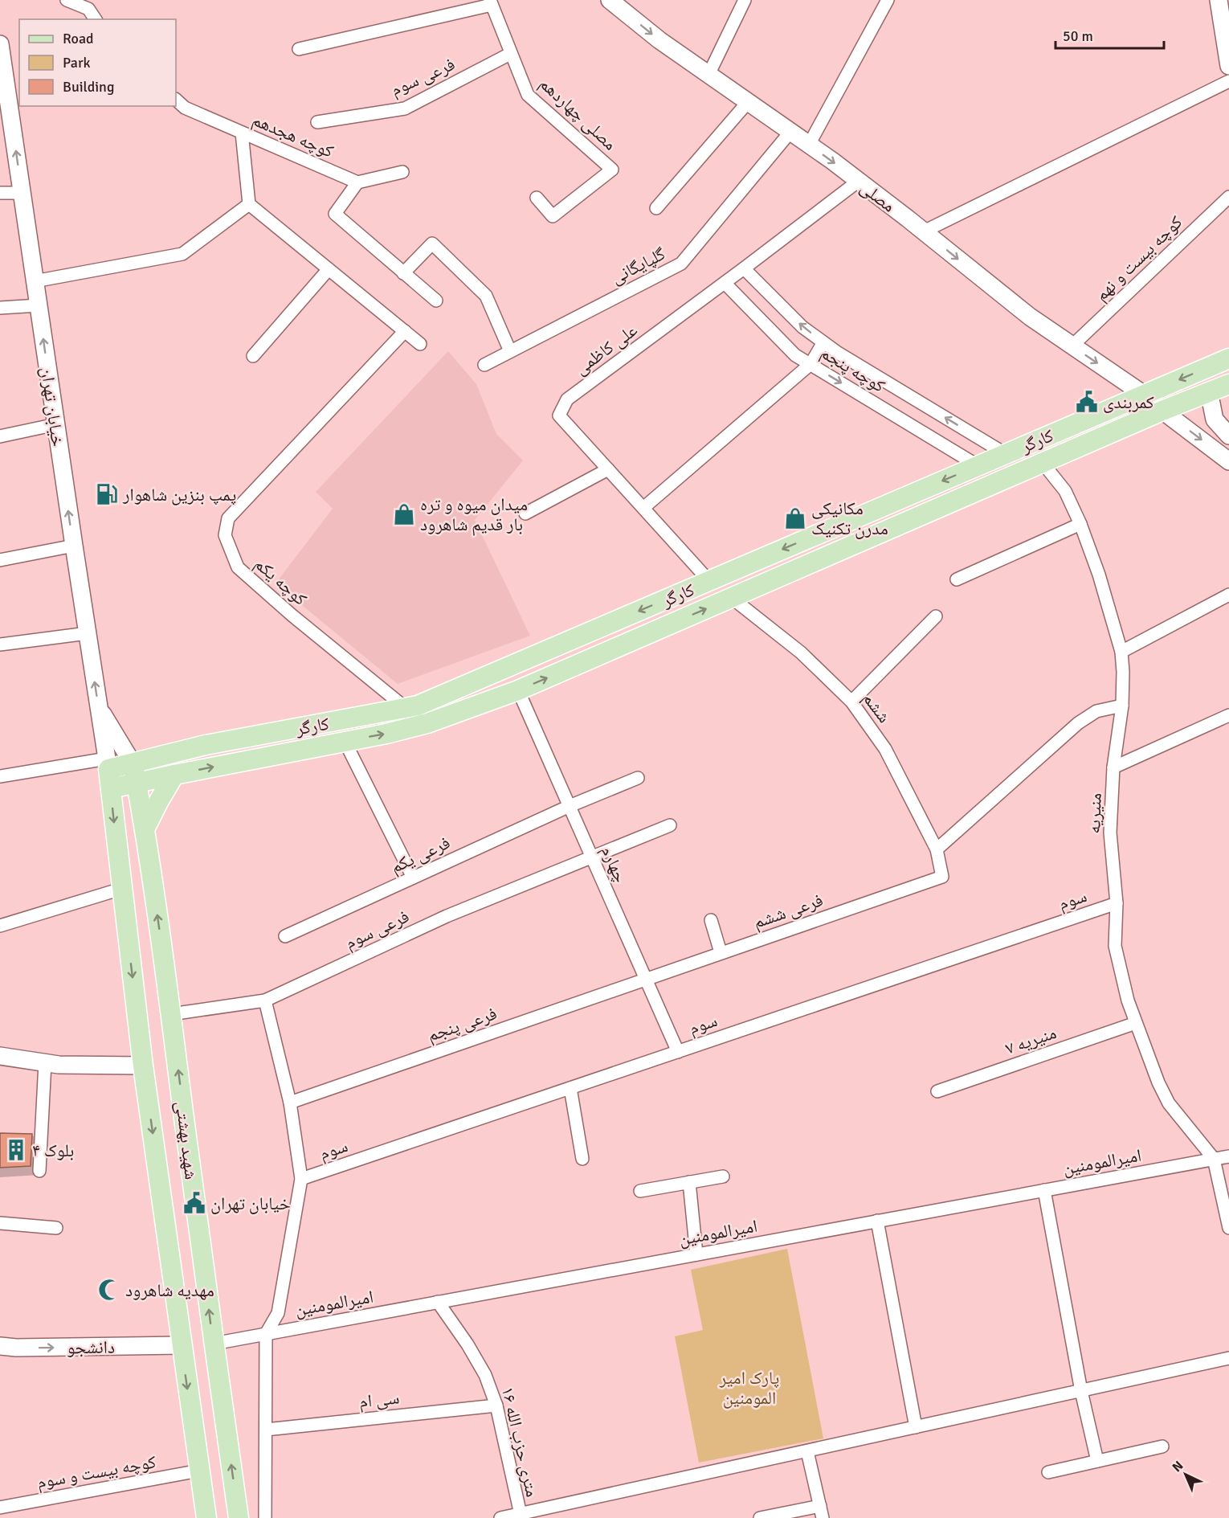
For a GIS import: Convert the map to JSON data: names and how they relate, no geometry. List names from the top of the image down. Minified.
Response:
{"streets":{"main road":["کارگر","شهید بهشتی"],"street":["فرعی سوم","مصلی چهاردهم","کوچه هجدهم","مصلی","کوچه بیست و نهم","گلپایگانی","علی کاظمی","کوچه پنجم","خیابان تهران","کوچه یکم","ششم","منیریه","فرعی یکم","چهارم","سوم","فرعی ششم","فرعی پنجم","منیریه ۷","امیرالمومنین","دانشجو","سی ام","۱۶ متری حزب الله","کوچه بیست و سوم"]},"crossings":[["فرعی سوم","مصلی چهاردهم"],["فرعی سوم","چهارم"],["فرعی سوم","شهید بهشتی"],["مصلی","کوچه بیست و نهم"],["مصلی","گلپایگانی"],["مصلی","علی کاظمی"],["مصلی","کارگر"],["علی کاظمی","کوچه پنجم"],["علی کاظمی","کارگر"],["کوچه پنجم","کارگر"],["خیابان تهران","کارگر"],["خیابان تهران","شهید بهشتی"],["کارگر","کوچه یکم"],["کارگر","ششم"],["کارگر","منیریه"],["کارگر","چهارم"],["کارگر","شهید بهشتی"],["ششم","فرعی ششم"],["منیریه","سوم"],["منیریه","منیریه ۷"],["منیریه","امیرالمومنین"],["فرعی یکم","چهارم"],["چهارم","سوم"],["چهارم","فرعی ششم"],["چهارم","فرعی پنجم"],["فرعی ششم","فرعی پنجم"],["شهید بهشتی","امیرالمومنین"],["شهید بهشتی","دانشجو"],["شهید بهشتی","کوچه بیست و سوم"],["امیرالمومنین","۱۶ متری حزب الله"],["سی ام","۱۶ متری حزب الله"]],"one_way":["خیابان تهران","دانشجو"],"parks":["پارک امیر المومنین"],"places":{"public building":["کمربندی","خیابان تهران"],"fuel station":["پمپ بنزین شاهوار"],"shop":["میدان میوه و تره بار قدیم شاهرود","مکانیکی مدرن تکنیک"],"building":["بلوک ۴"],"mosque":["مهدیه شاهرود"]},"legend":["Road","Park","Building"],"scale_bar":"50 m","north":"top left"}
